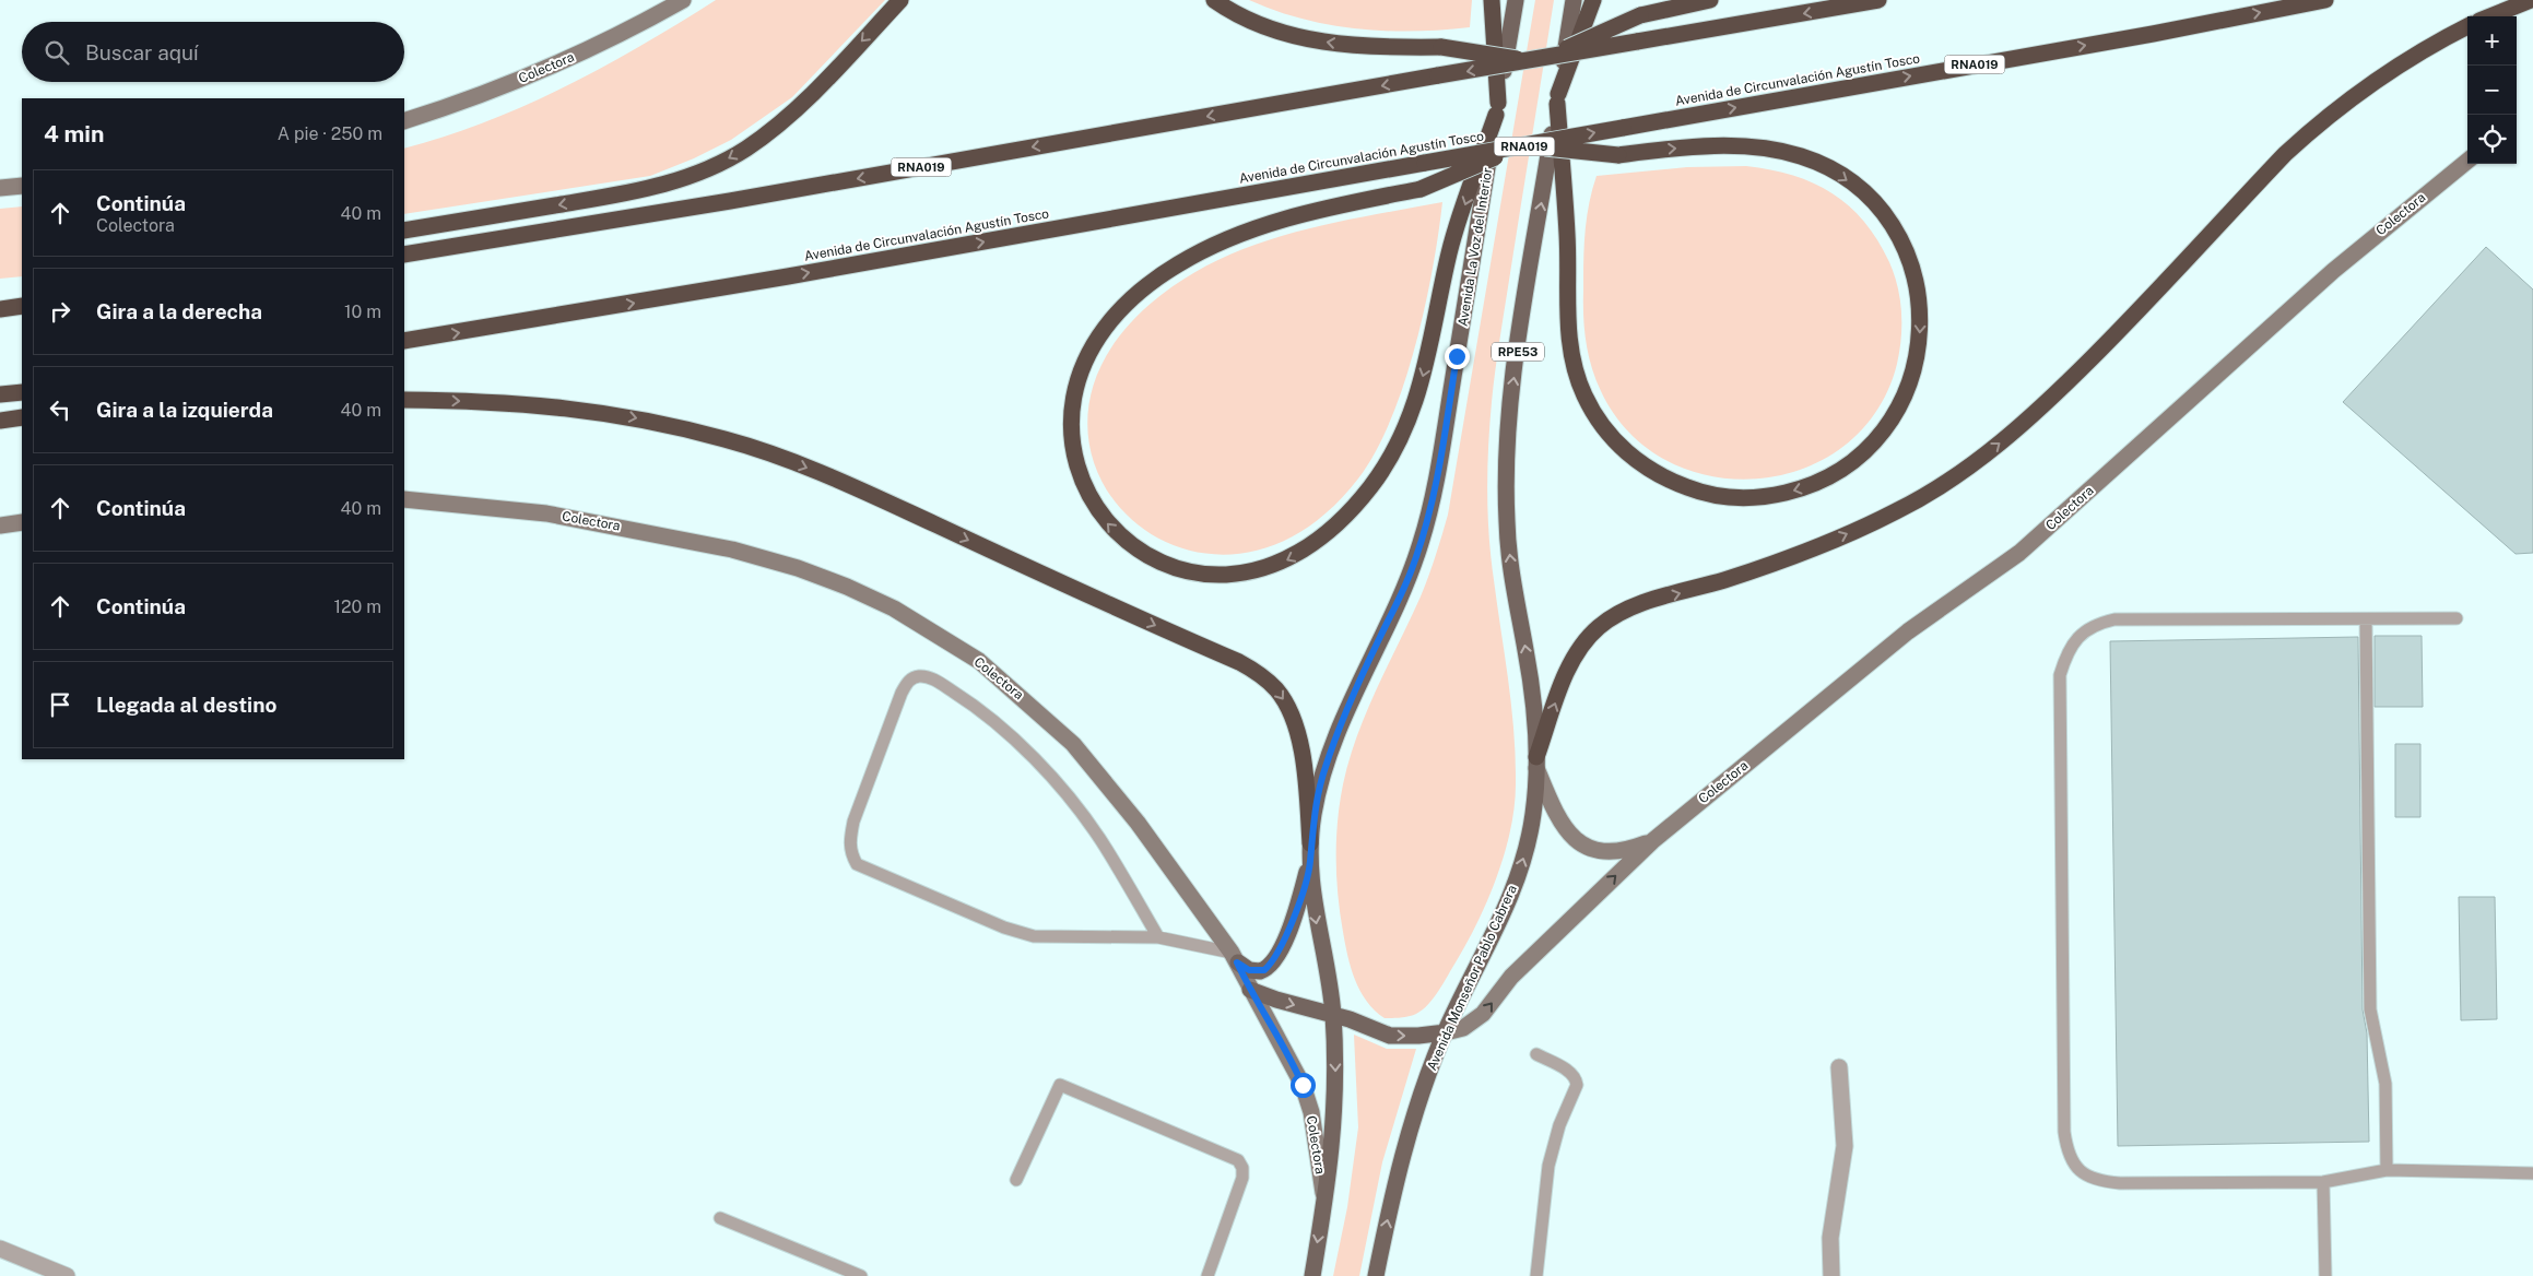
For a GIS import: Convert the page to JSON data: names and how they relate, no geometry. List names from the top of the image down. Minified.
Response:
{"streets":{"highway":["RNA019","Avenida de Circunvalación Agustín Tosco"],"main road":["Avenida La Voz del Interior","RPE53","Avenida Monseñor Pablo Cabrera"],"street":["Colectora"]},"crossings":[["RPE53","Avenida Monseñor Pablo Cabrera"]],"one_way":["Avenida Monseñor Pablo Cabrera"],"page":{"map_buttons":["+","−"],"search":"Buscar aquí","heading":["4 min","A pie · 250 m"],"list":[["Continúa","Colectora","40 m"],["Gira a la derecha","10 m"],["Gira a la izquierda","40 m"],["Continúa","40 m"],["Continúa","120 m"],"Llegada al destino"]}}
